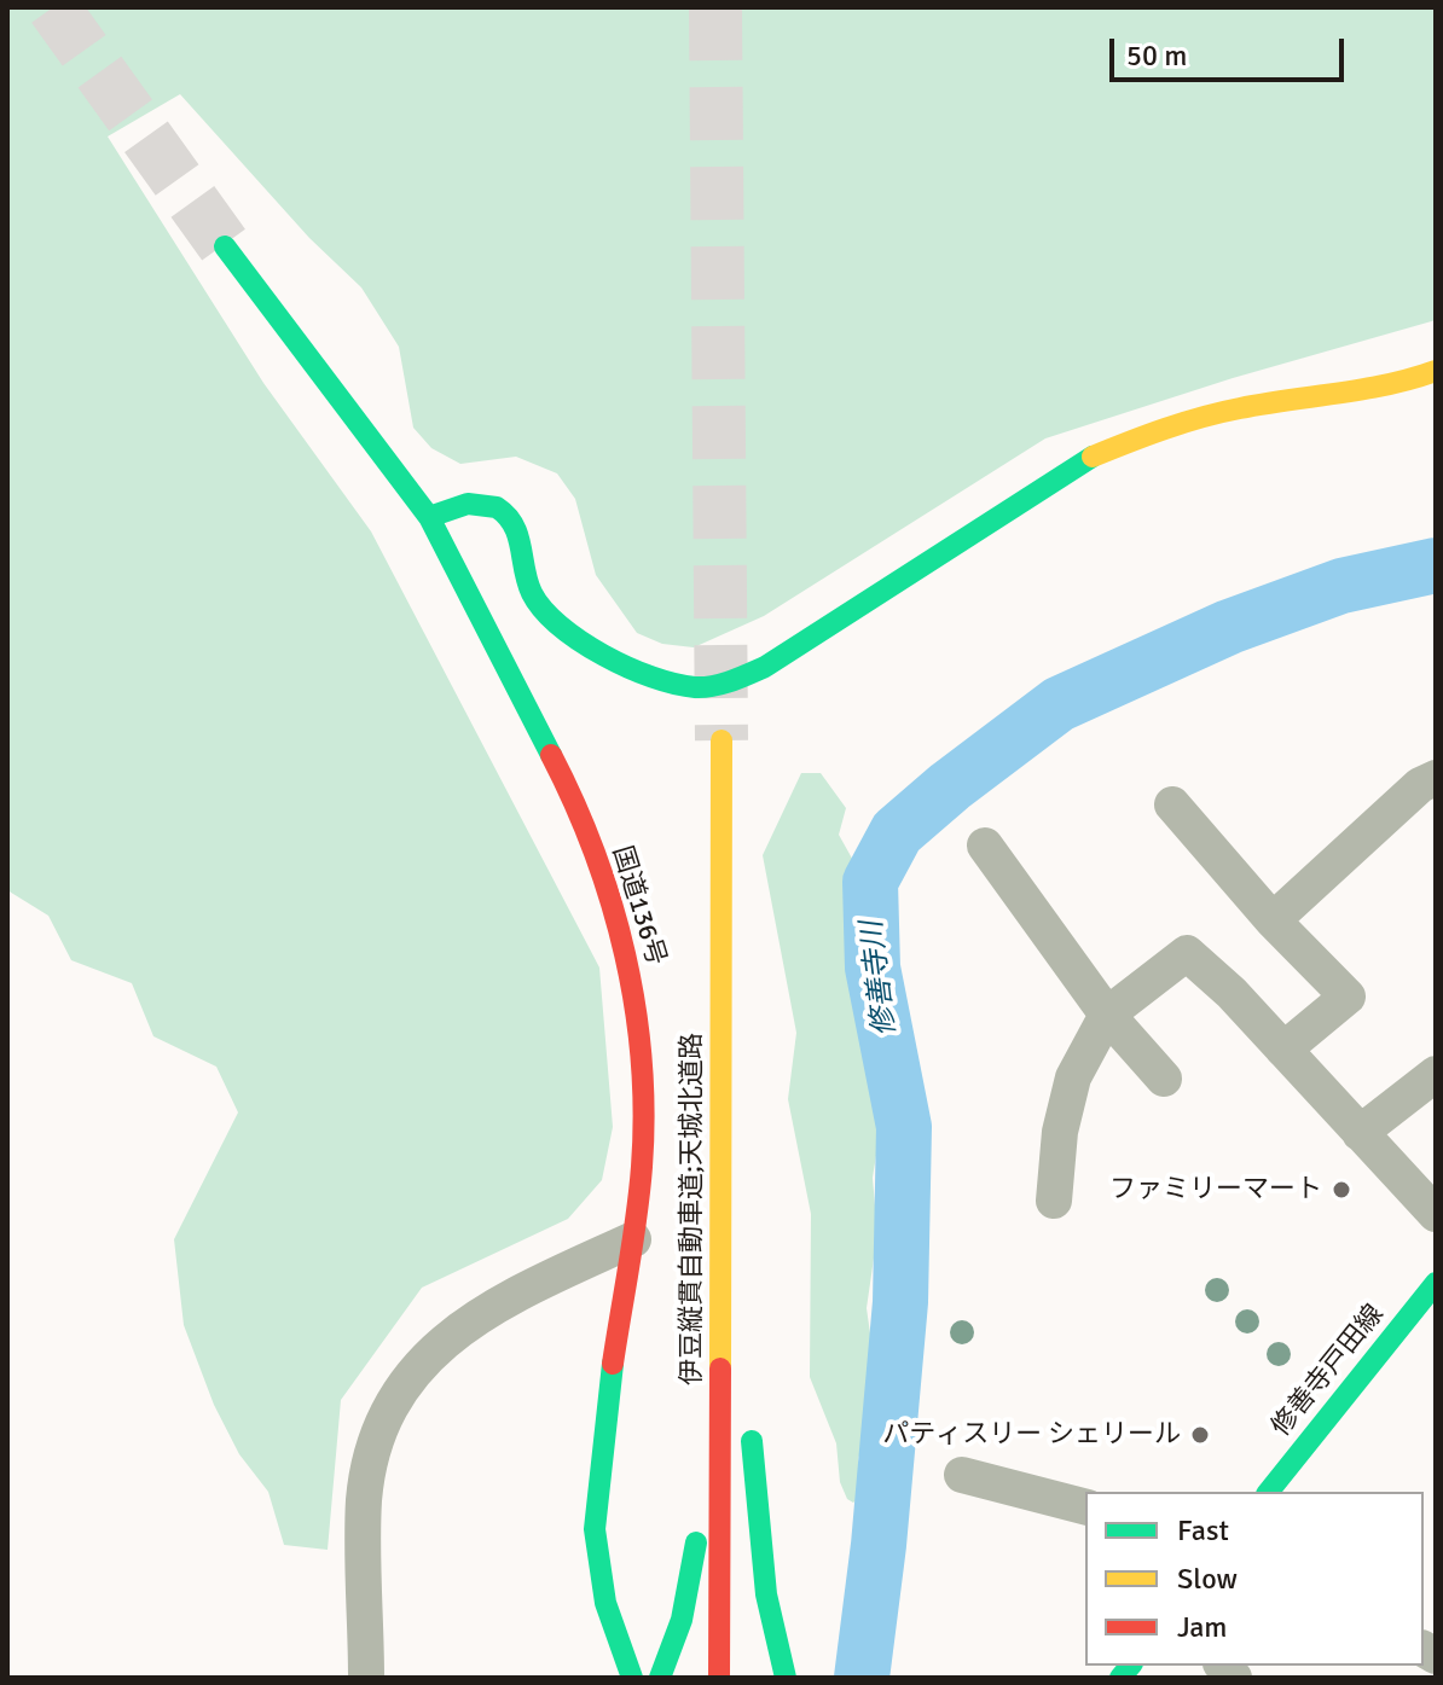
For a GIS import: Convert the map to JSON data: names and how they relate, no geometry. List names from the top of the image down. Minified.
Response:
{"streets":{"main road":["国道136号","伊豆縦貫自動車道;天城北道路","修善寺戸田線"]},"water":["修善寺川"],"places":["ファミリーマート","パティスリー シェリール"],"legend":["Fast","Slow","Jam"],"scale_bar":"50 m"}
